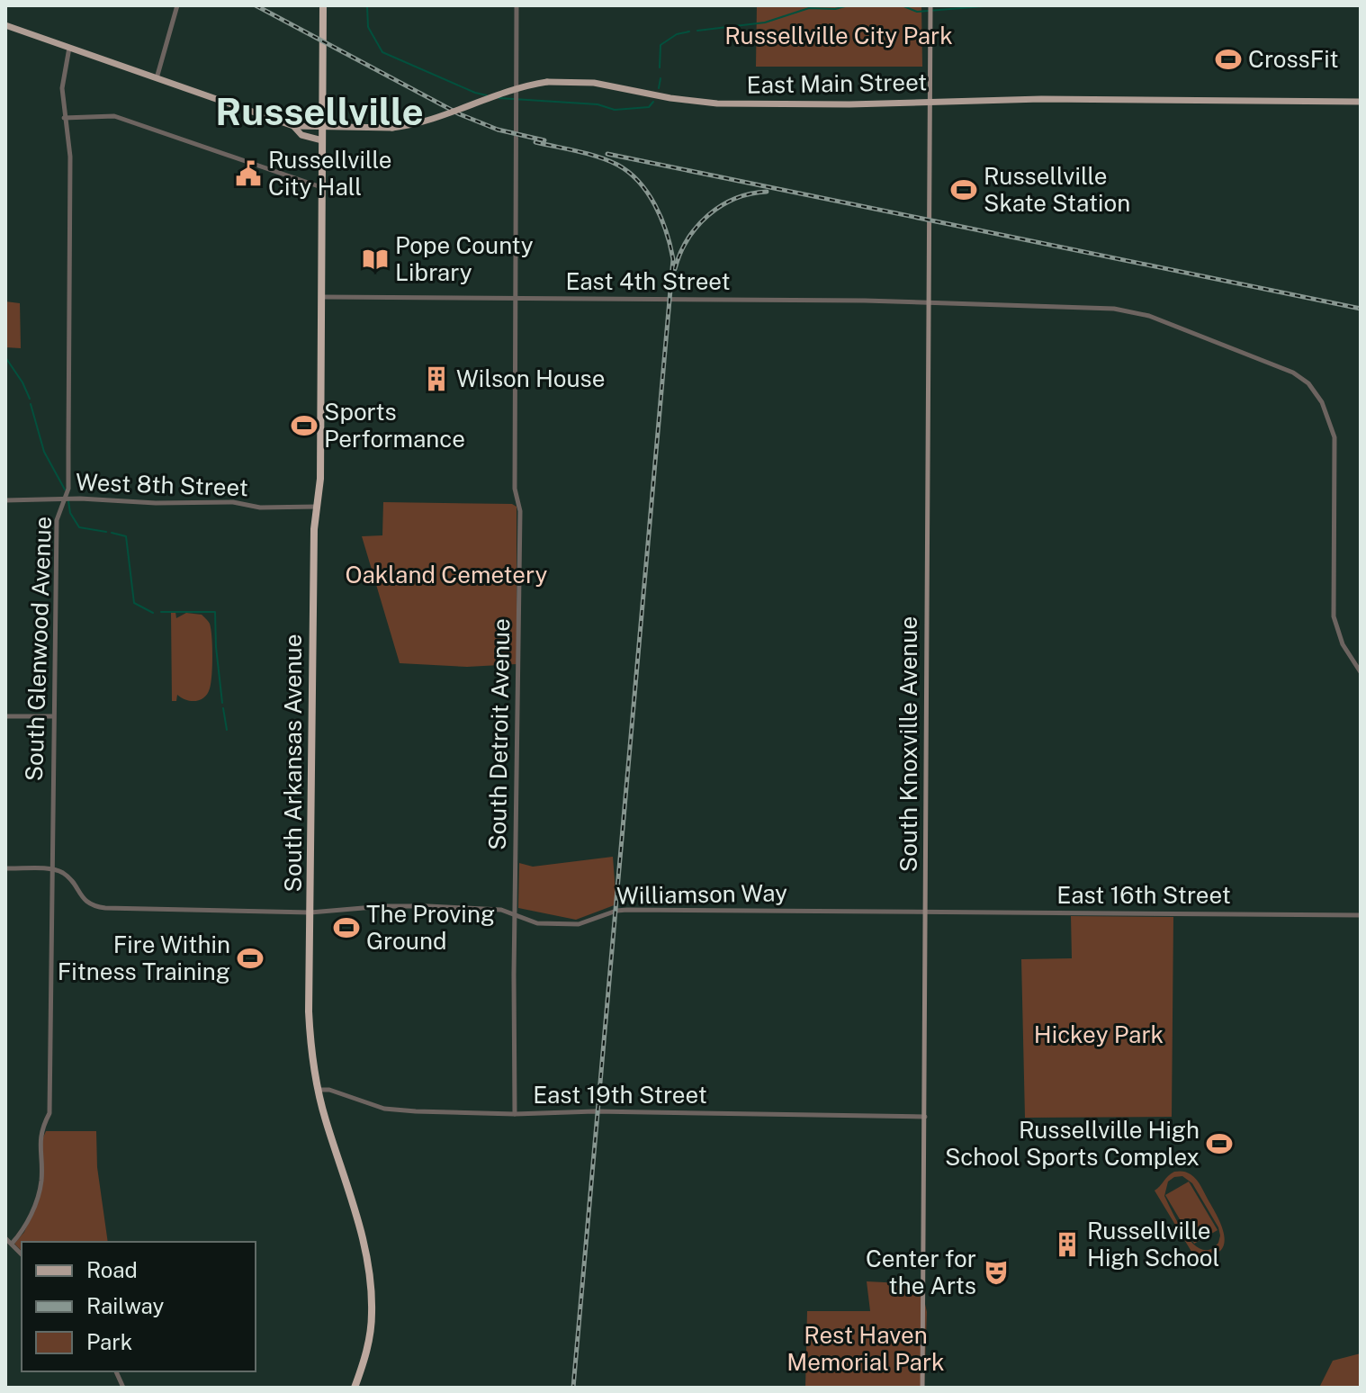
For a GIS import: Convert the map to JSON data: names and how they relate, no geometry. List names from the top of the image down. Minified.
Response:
{"streets":{"highway":["South Arkansas Avenue"],"main road":["East Main Street","South Knoxville Avenue"],"street":["East 4th Street","West 8th Street","South Glenwood Avenue","South Detroit Avenue","Williamson Way","East 16th Street","East 19th Street"]},"crossings":[["East Main Street","South Knoxville Avenue"],["East Main Street","South Arkansas Avenue"],["East 4th Street","South Detroit Avenue"],["East 4th Street","South Knoxville Avenue"],["East 4th Street","South Arkansas Avenue"],["West 8th Street","South Glenwood Avenue"],["West 8th Street","South Arkansas Avenue"],["South Glenwood Avenue","Williamson Way"],["South Detroit Avenue","Williamson Way"],["South Detroit Avenue","East 19th Street"],["South Knoxville Avenue","Williamson Way"],["South Knoxville Avenue","East 16th Street"],["South Knoxville Avenue","East 19th Street"],["South Arkansas Avenue","Williamson Way"],["South Arkansas Avenue","East 19th Street"],["Williamson Way","East 16th Street"]],"districts":["Russellville"],"parks":["Russellville City Park","Oakland Cemetery","Hickey Park","Rest Haven Memorial Park"],"places":{"sports":["CrossFit","Russellville Skate Station","Sports Performance","The Proving Ground","Fire Within Fitness Training","Russellville High School Sports Complex"],"public building":["Russellville City Hall"],"library":["Pope County Library"],"building":["Wilson House","Russellville High School"],"theatre":["Center for the Arts"]},"legend":["Road","Railway","Park"]}
